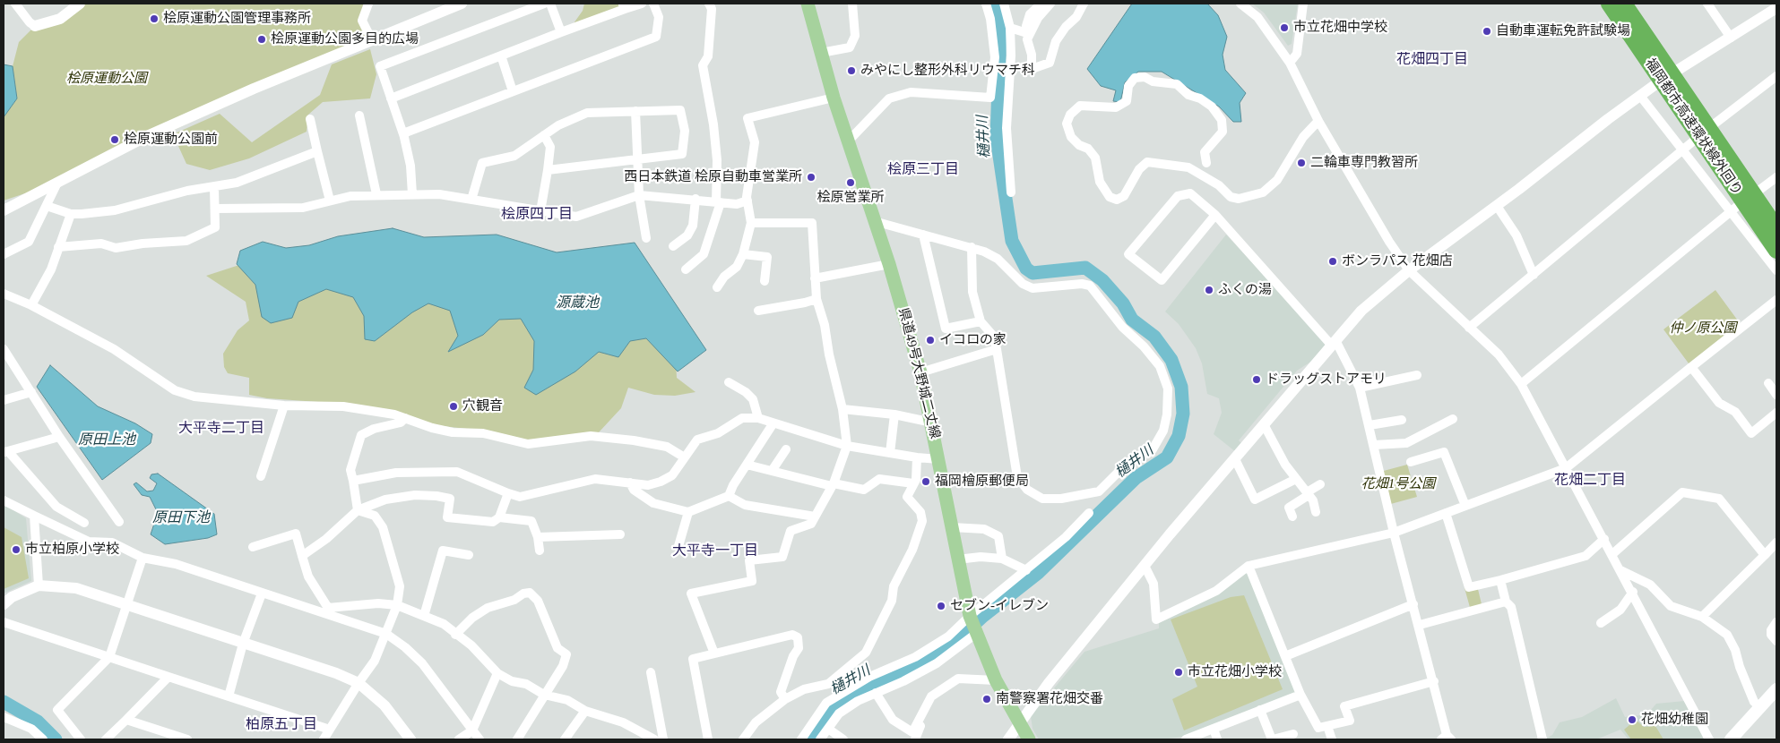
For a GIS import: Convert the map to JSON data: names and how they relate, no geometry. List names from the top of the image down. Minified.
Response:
{"streets":{"highway":["福岡都市高速環状線外回り"],"main road":["県道49号大野城二丈線"]},"districts":["花畑四丁目","桧原三丁目","桧原四丁目","大平寺二丁目","花畑二丁目","大平寺一丁目","柏原五丁目"],"water":["樋井川","源蔵池","原田上池","原田下池"],"parks":["桧原運動公園","仲ノ原公園","花畑1号公園"],"places":["桧原運動公園管理事務所","市立花畑中学校","自動車運転免許試験場","桧原運動公園多目的広場","みやにし整形外科リウマチ科","桧原運動公園前","二輪車専門教習所","西日本鉄道 桧原自動車営業所","桧原営業所","ボンラパス 花畑店","ふくの湯","イコロの家","ドラッグストアモリ","穴観音","福岡檜原郵便局","市立柏原小学校","セブン-イレブン","市立花畑小学校","南警察署花畑交番","花畑幼稚園"]}
